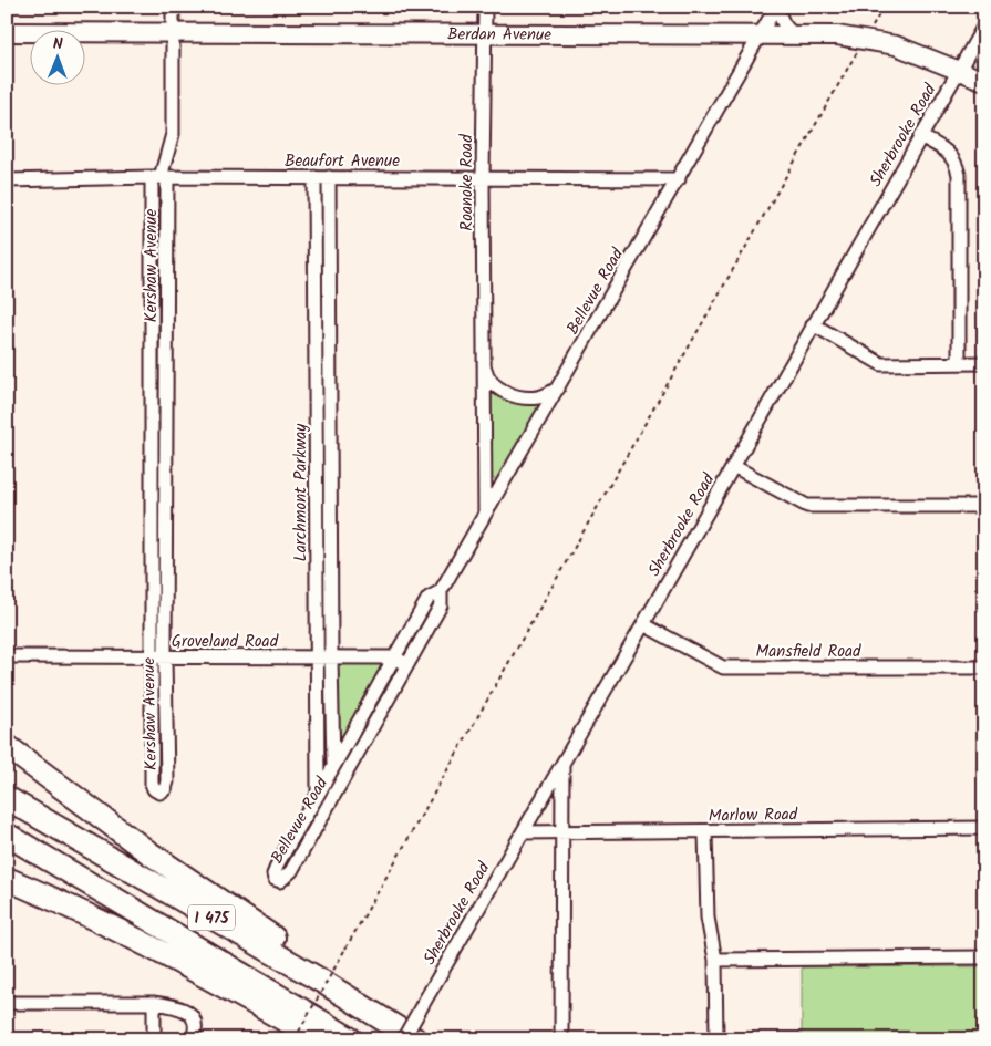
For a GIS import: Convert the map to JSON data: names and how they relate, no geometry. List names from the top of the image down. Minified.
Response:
{"streets":{"highway":["I 475"],"street":["Berdan Avenue","Sherbrooke Road","Beaufort Avenue","Roanoke Road","Kershaw Avenue","Bellevue Road","Larchmont Parkway","Groveland Road","Mansfield Road","Marlow Road"]},"crossings":[["Berdan Avenue","Sherbrooke Road"],["Berdan Avenue","Roanoke Road"],["Berdan Avenue","Kershaw Avenue"],["Berdan Avenue","Bellevue Road"],["Sherbrooke Road","Mansfield Road"],["Sherbrooke Road","Marlow Road"],["Beaufort Avenue","Roanoke Road"],["Beaufort Avenue","Kershaw Avenue"],["Beaufort Avenue","Bellevue Road"],["Beaufort Avenue","Larchmont Parkway"],["Roanoke Road","Bellevue Road"],["Kershaw Avenue","Groveland Road"],["Bellevue Road","Larchmont Parkway"],["Bellevue Road","Groveland Road"],["Larchmont Parkway","Groveland Road"]],"north":"top"}
